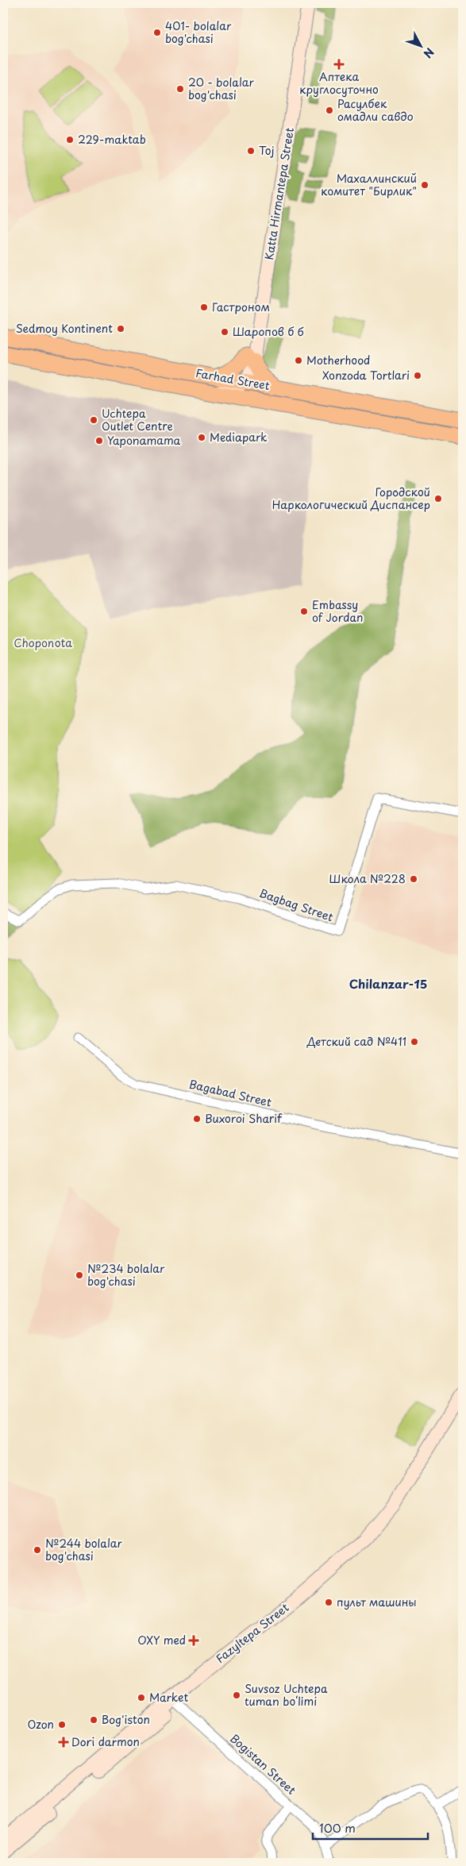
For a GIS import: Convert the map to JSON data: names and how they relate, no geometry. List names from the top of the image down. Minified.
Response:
{"streets":{"main road":["Katta Hirmаntepa Street","Farhad Street","Fazyltepa Street"],"street":["Bagbag Street","Bagabad Street","Bogistan Street"]},"crossings":[["Katta Hirmаntepa Street","Farhad Street"],["Fazyltepa Street","Bogistan Street"]],"districts":["Chilanzar-15"],"parks":["Choponota"],"places":{"other":["401- bolalar bog'chasi","20 - bolalar bog'chasi","Расулбек омадли савдо","229-maktab","Toj","Махаллинский комитет \"Бирлик\"","Гастроном","Sedmoy Kontinent","Шаропов б б","Motherhood","Xonzoda Tortlari","Uchtepa Outlet Centre","Mediapark","Yaponamama","Городской Наркологический Диспансер","Embassy of Jordan","Школа №228","Детский сад №411","Buxoroi Sharif","№234 bolalar bog'chasi","№244 bolalar bog'chasi","пульт машины","Suvsoz Uchtepa tuman boʻlimi","Market","Bog'iston","Ozon"],"health":["Аптека круглосуточно","OXY med","Dori darmon"]},"scale_bar":"100 m","north":"bottom right"}
